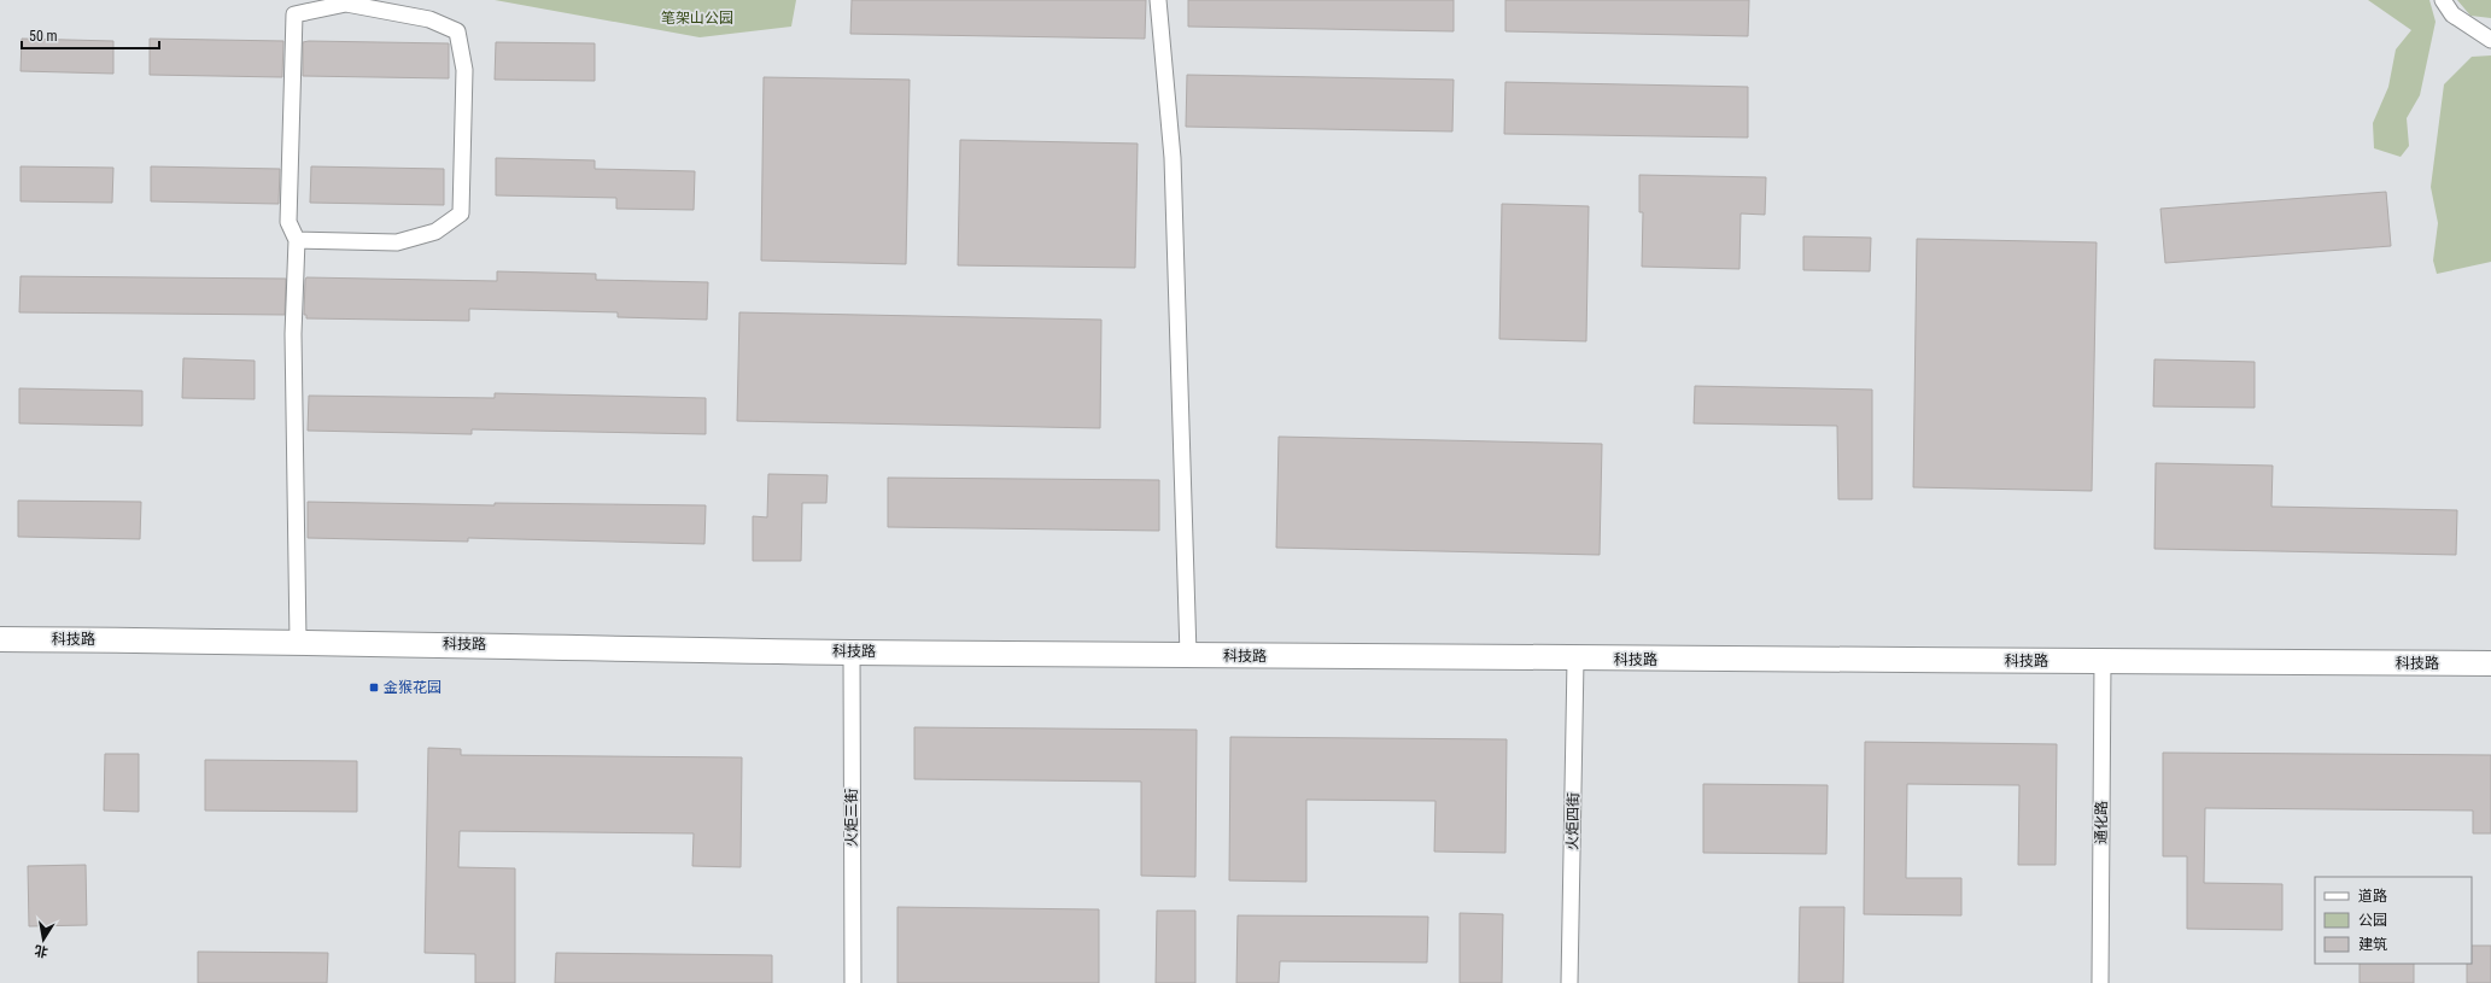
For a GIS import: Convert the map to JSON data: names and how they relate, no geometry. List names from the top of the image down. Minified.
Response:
{"streets":{"main road":["科技路"],"street":["火炬三街","火炬四街","通化路"]},"crossings":[["科技路","火炬三街"],["科技路","火炬四街"],["科技路","通化路"]],"parks":["笔架山公园"],"places":{"transit":["金猴花园"]},"legend":["道路","公园","建筑"],"scale_bar":"50 m","north":"bottom"}
